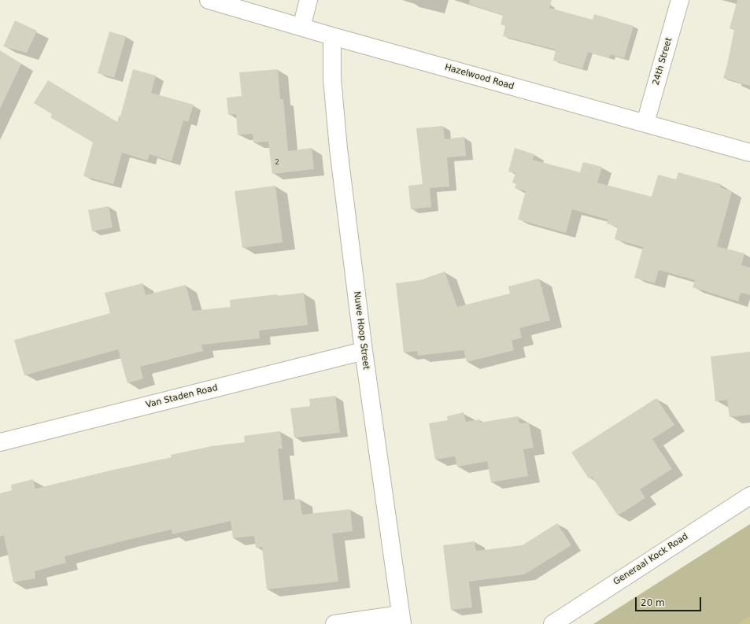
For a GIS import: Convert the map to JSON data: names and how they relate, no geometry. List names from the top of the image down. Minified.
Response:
{"streets":{"street":["24th Street","Hazelwood Road","Nuwe Hoop Street","Van Staden Road","Generaal Kock Road"]},"crossings":[["24th Street","Hazelwood Road"],["Hazelwood Road","Nuwe Hoop Street"],["Nuwe Hoop Street","Van Staden Road"]],"house_numbers":["2"],"scale_bar":"20 m"}
